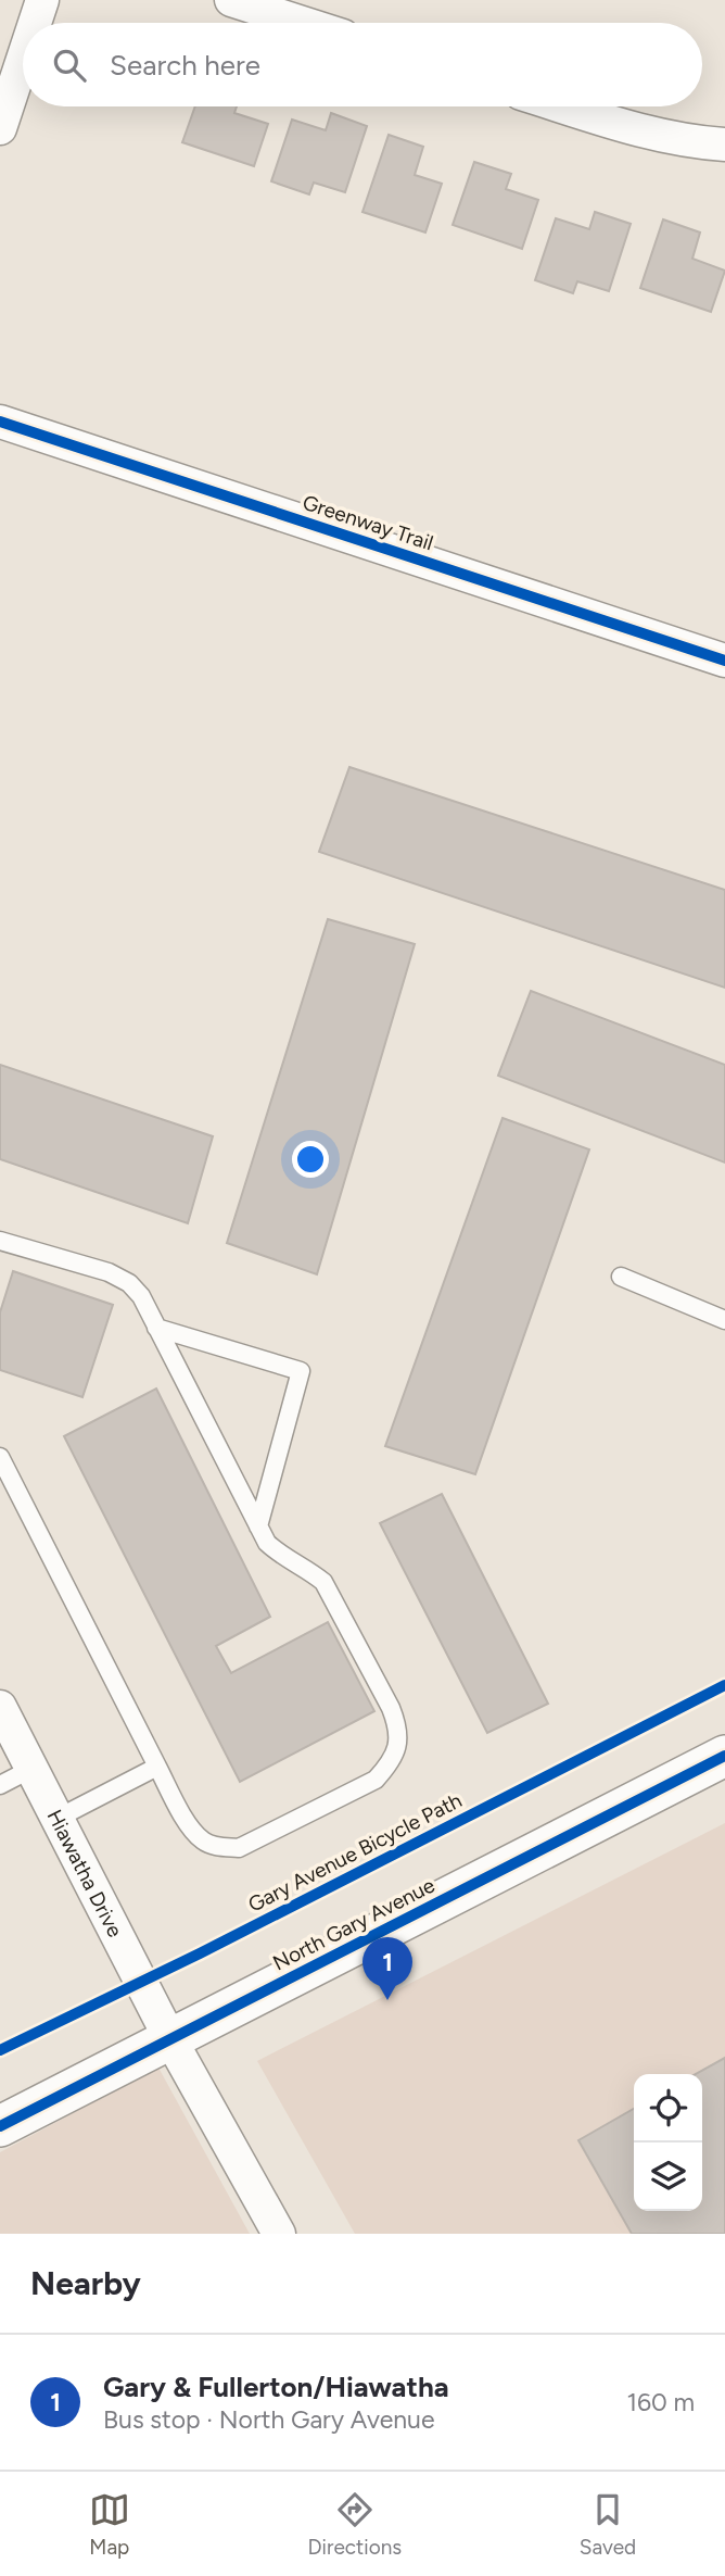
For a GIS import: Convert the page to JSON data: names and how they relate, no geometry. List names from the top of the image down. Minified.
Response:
{"streets":{"street":["Greenway Trail","Hiawatha Drive","North Gary Avenue"],"cycle path":["Gary Avenue Bicycle Path"]},"crossings":[["Hiawatha Drive","North Gary Avenue"]],"page":{"search":"Search here","pins":"1","heading":"Nearby","list":[{"mark":"1","name":"Gary & Fullerton/Hiawatha","note":"Bus stop · North Gary Avenue","value":"160 m"}],"nav":["Map","Directions","Saved"]}}
